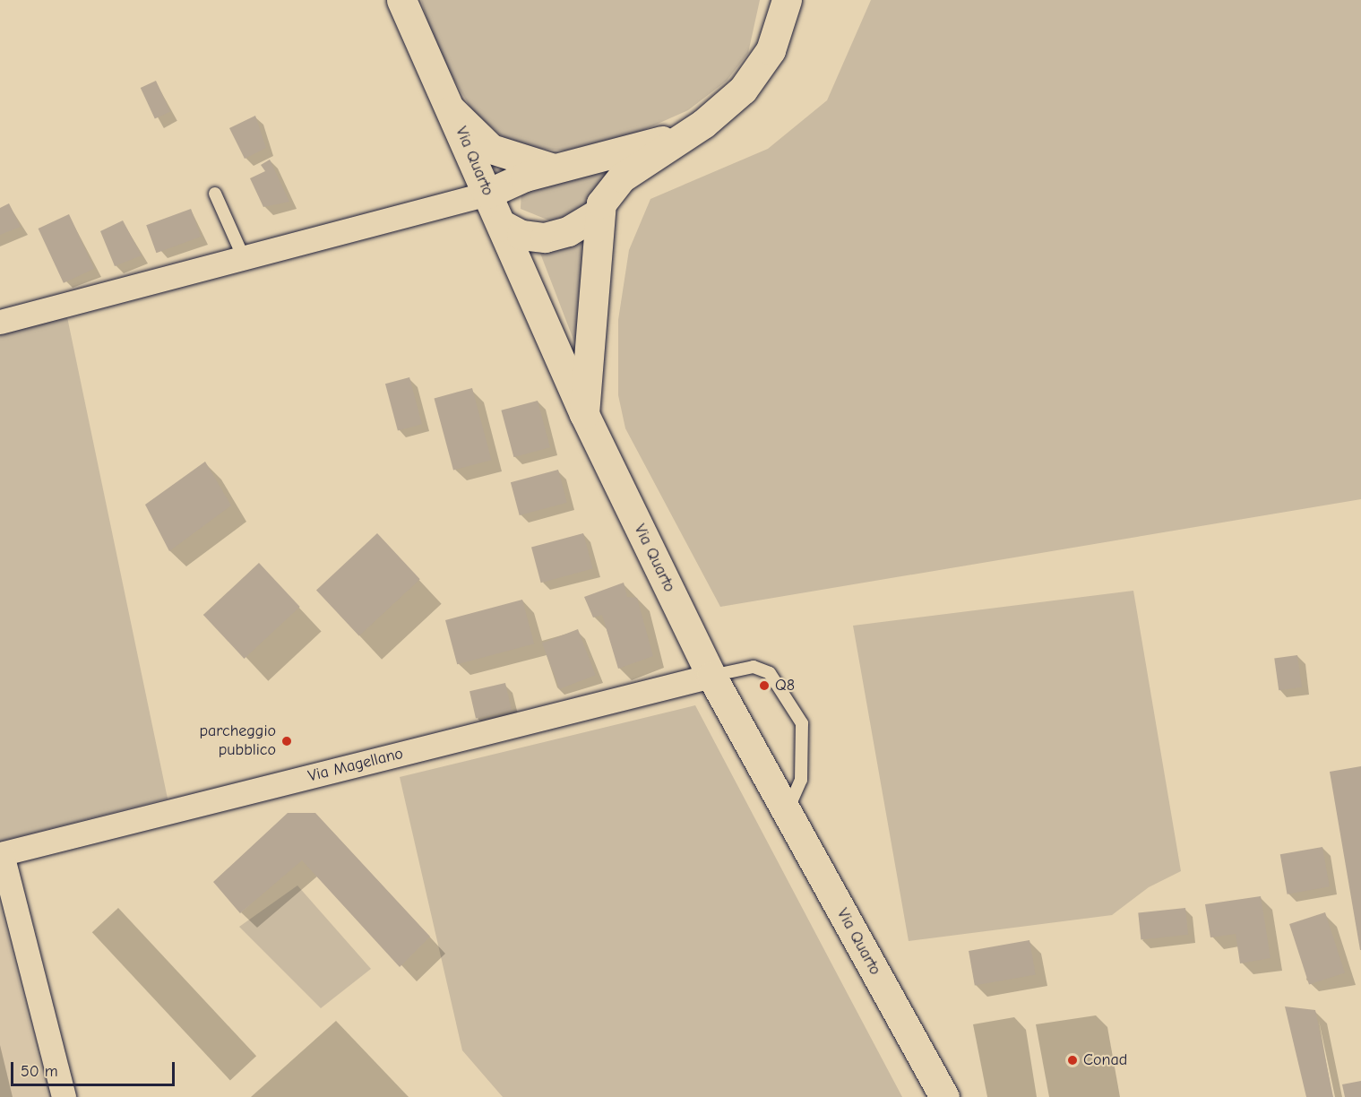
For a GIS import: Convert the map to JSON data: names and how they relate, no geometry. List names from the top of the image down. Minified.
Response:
{"streets":{"main road":["Via Quarto"],"street":["Via Magellano"]},"crossings":[["Via Quarto","Via Magellano"]],"places":["Q8","parcheggio pubblico","Conad"],"scale_bar":"50 m"}
